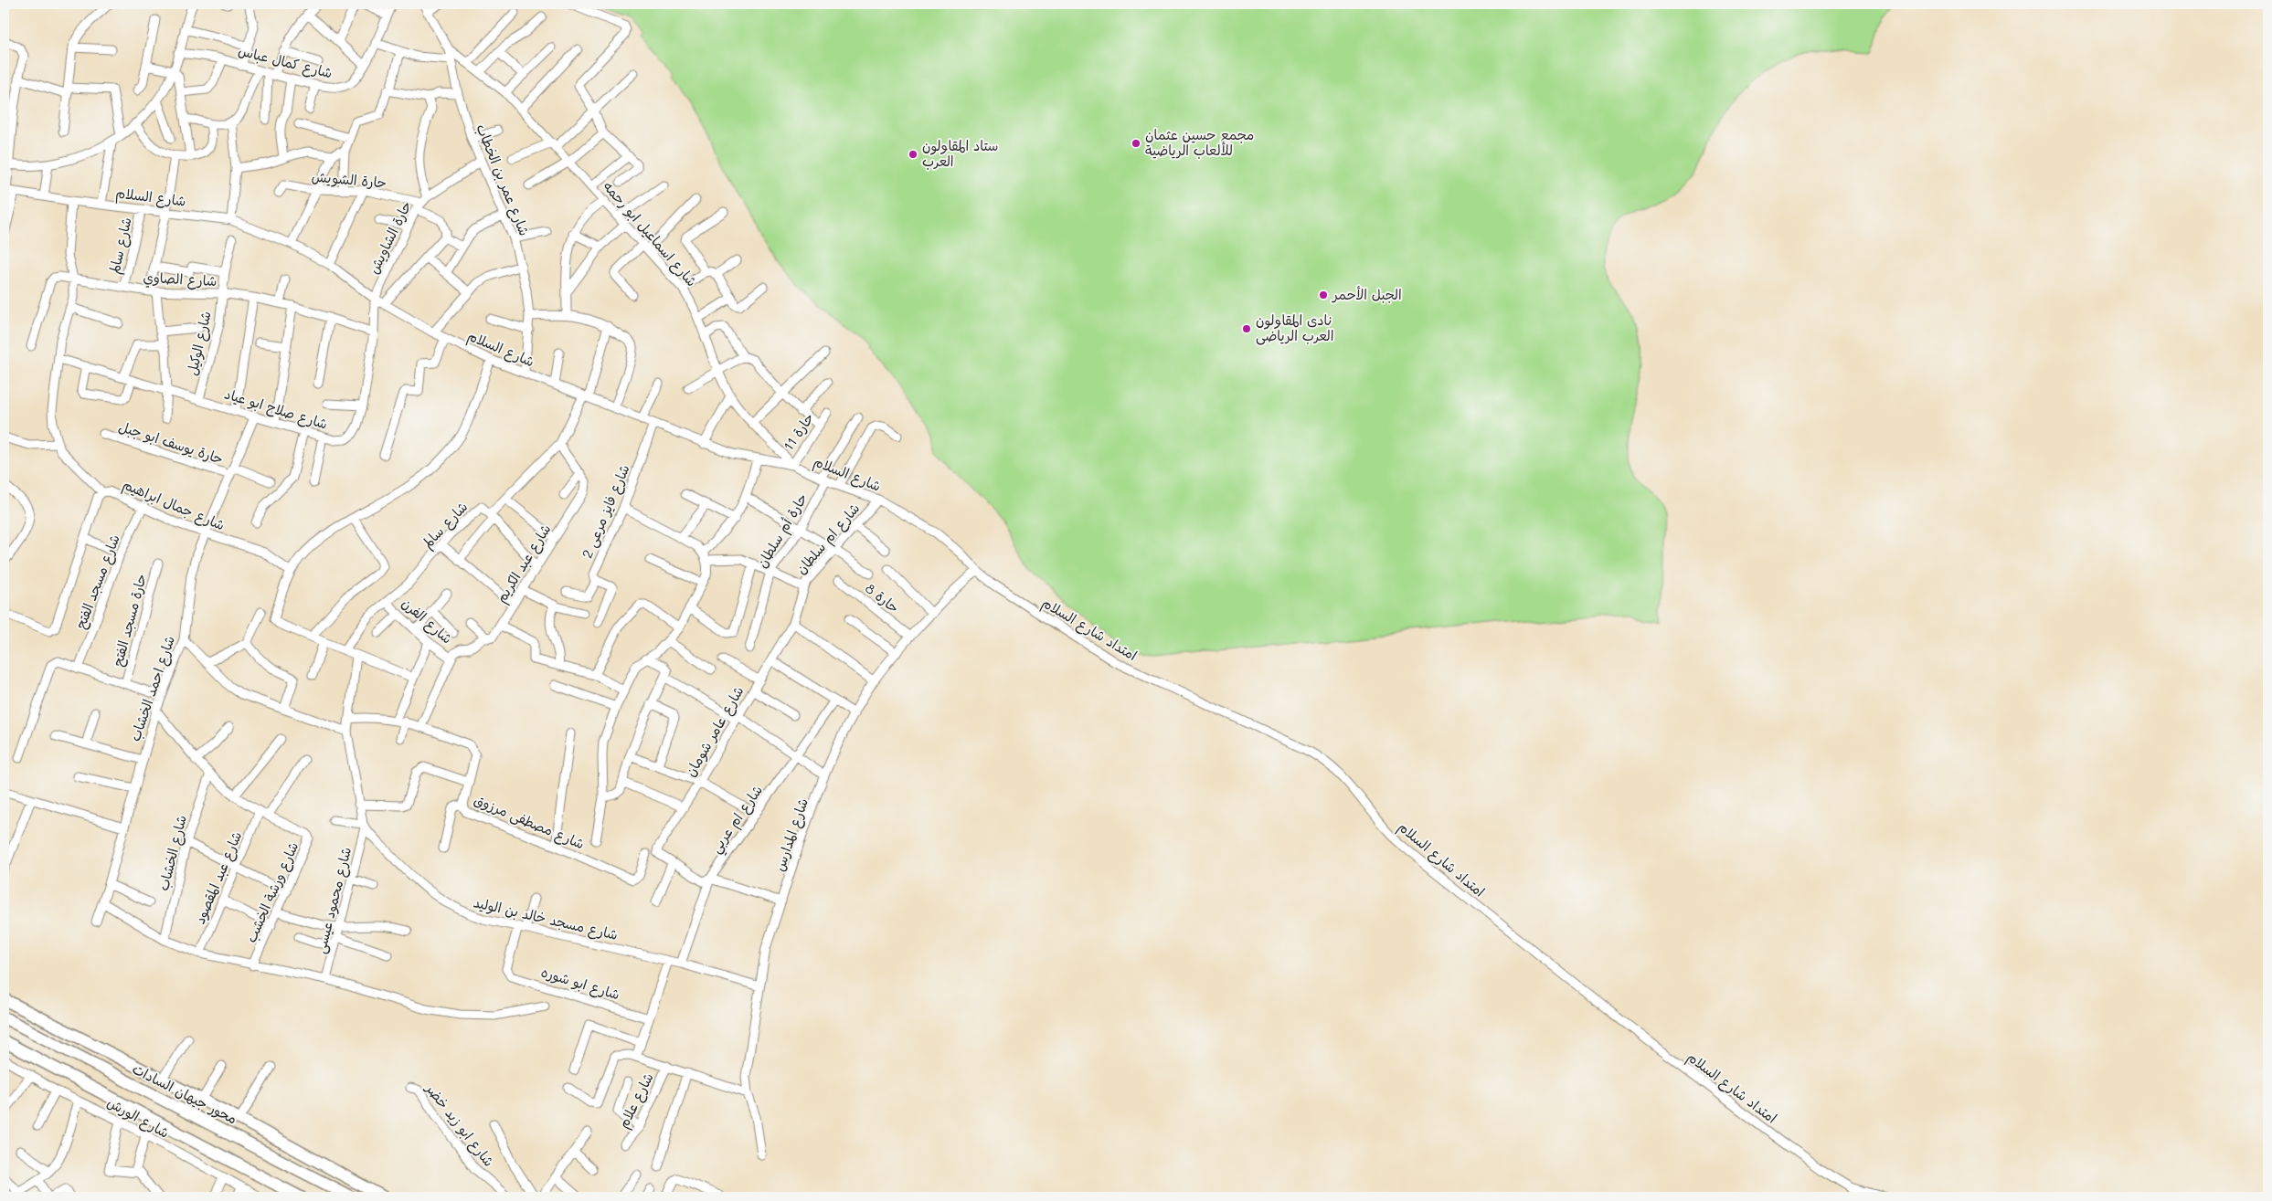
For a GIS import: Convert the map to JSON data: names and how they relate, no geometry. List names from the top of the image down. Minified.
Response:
{"streets":{"main road":["محور جيهان السادات"],"street":["شارع كمال عباس","حارة الشويش","شارع عمر بن الخطاب","شارع السلام","شارع اسماعيل ابو رحمه","حارة الشاويش","شارع سالم","شارع الصاوي","شارع الوكيل","شارع صلاح ابو عياد","حارة 11","حارة يوسف ابو جبل","شارع جمال ابراهيم","شارع فايز مرعى 2","حارة أم سلطان","شارع ام سلطان","شارع عبد الكريم","شارع مسجد الفتح","حارة 8","حارة مسجد الفتح","شارع الفرن","امتداد شارع السلام","شارع احمد الخشاب","شارع عامر شومان","شارع ام عربي","شارع مصطفى مرزوق","شارع المدارس","شارع الخشاب","شارع عبد المقصود","شارع ورشة الخشب","شارع محمود عيسى","شارع مسجد خالد بن الوليد","شارع ابو شوره","شارع علام","شارع الورش","شارع ابو زيد خضر"]},"crossings":[["حارة الشويش","حارة الشاويش"],["شارع عمر بن الخطاب","شارع السلام"],["شارع عمر بن الخطاب","شارع اسماعيل ابو رحمه"],["شارع عمر بن الخطاب","حارة الشاويش"],["شارع السلام","شارع اسماعيل ابو رحمه"],["شارع السلام","حارة الشاويش"],["شارع السلام","شارع سالم"],["شارع السلام","شارع صلاح ابو عياد"],["شارع السلام","حارة 11"],["شارع السلام","شارع فايز مرعى 2"],["شارع السلام","حارة أم سلطان"],["شارع السلام","شارع ام سلطان"],["شارع السلام","امتداد شارع السلام"],["شارع السلام","شارع المدارس"],["شارع اسماعيل ابو رحمه","حارة 11"],["حارة الشاويش","شارع صلاح ابو عياد"],["شارع سالم","شارع الصاوي"],["شارع سالم","شارع الفرن"],["شارع الصاوي","شارع الوكيل"],["شارع الصاوي","شارع صلاح ابو عياد"],["شارع الوكيل","شارع صلاح ابو عياد"],["شارع صلاح ابو عياد","شارع احمد الخشاب"],["حارة يوسف ابو جبل","شارع احمد الخشاب"],["شارع جمال ابراهيم","شارع مسجد الفتح"],["شارع جمال ابراهيم","شارع احمد الخشاب"],["شارع ام سلطان","شارع عامر شومان"],["شارع عبد الكريم","شارع الفرن"],["حارة 8","شارع المدارس"],["امتداد شارع السلام","شارع المدارس"],["شارع احمد الخشاب","شارع ورشة الخشب"],["شارع ام عربي","شارع مسجد خالد بن الوليد"],["شارع مصطفى مرزوق","شارع مسجد خالد بن الوليد"],["شارع المدارس","شارع مسجد خالد بن الوليد"],["شارع الخشاب","شارع ورشة الخشب"],["شارع عبد المقصود","شارع ورشة الخشب"],["شارع محمود عيسى","شارع مسجد خالد بن الوليد"],["شارع مسجد خالد بن الوليد","شارع ابو شوره"]],"places":["مجمع حسين عثمان للألعاب الرياضية","ستاد المقاولون العرب","الجبل الأحمر","نادى المقاولون العرب الرياضى"]}
